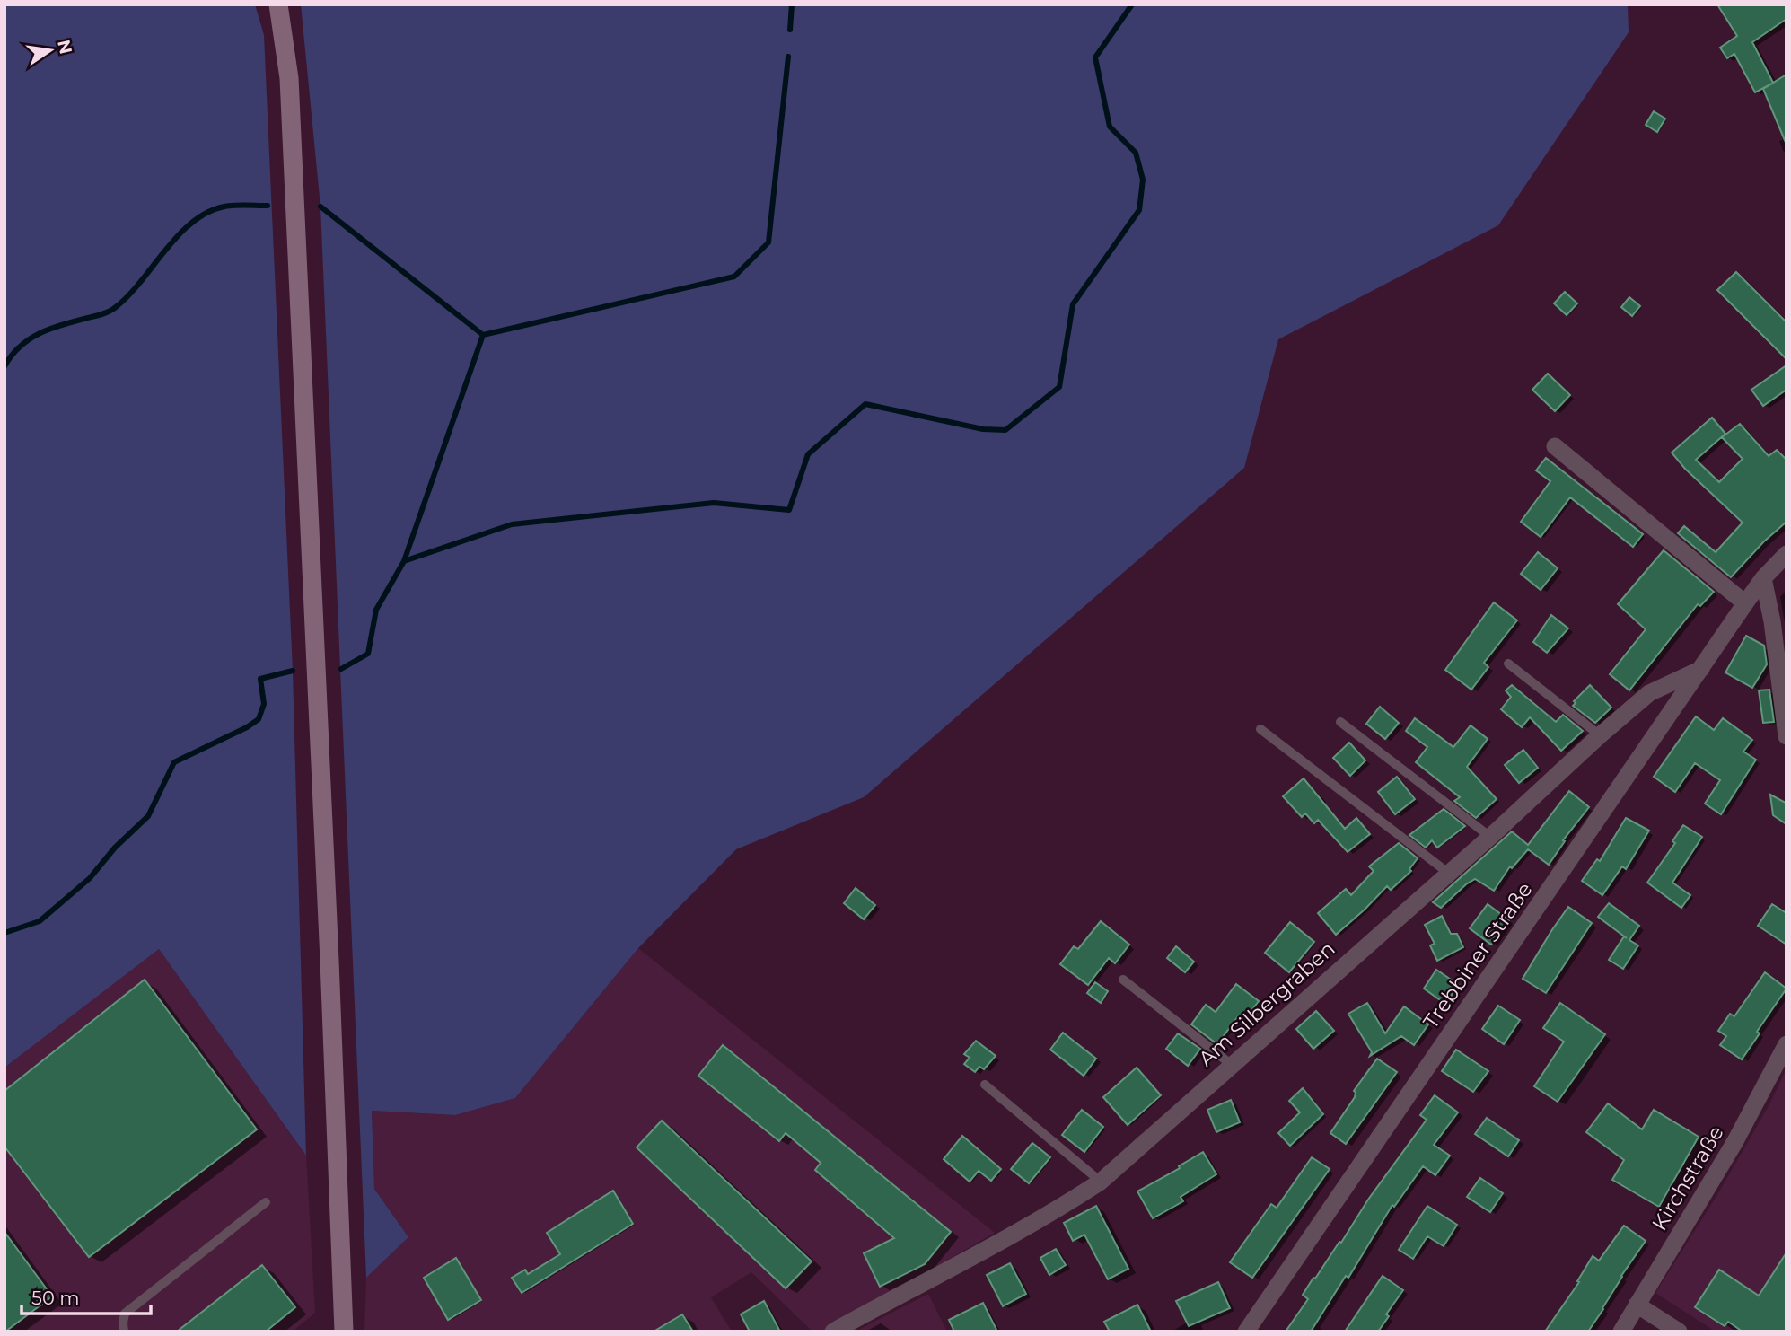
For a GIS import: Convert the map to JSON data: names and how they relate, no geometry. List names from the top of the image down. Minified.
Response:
{"streets":{"street":["Trebbiner Straße","Am Silbergraben","Kirchstraße"]},"crossings":[["Trebbiner Straße","Am Silbergraben"]],"scale_bar":"50 m","north":"right"}
